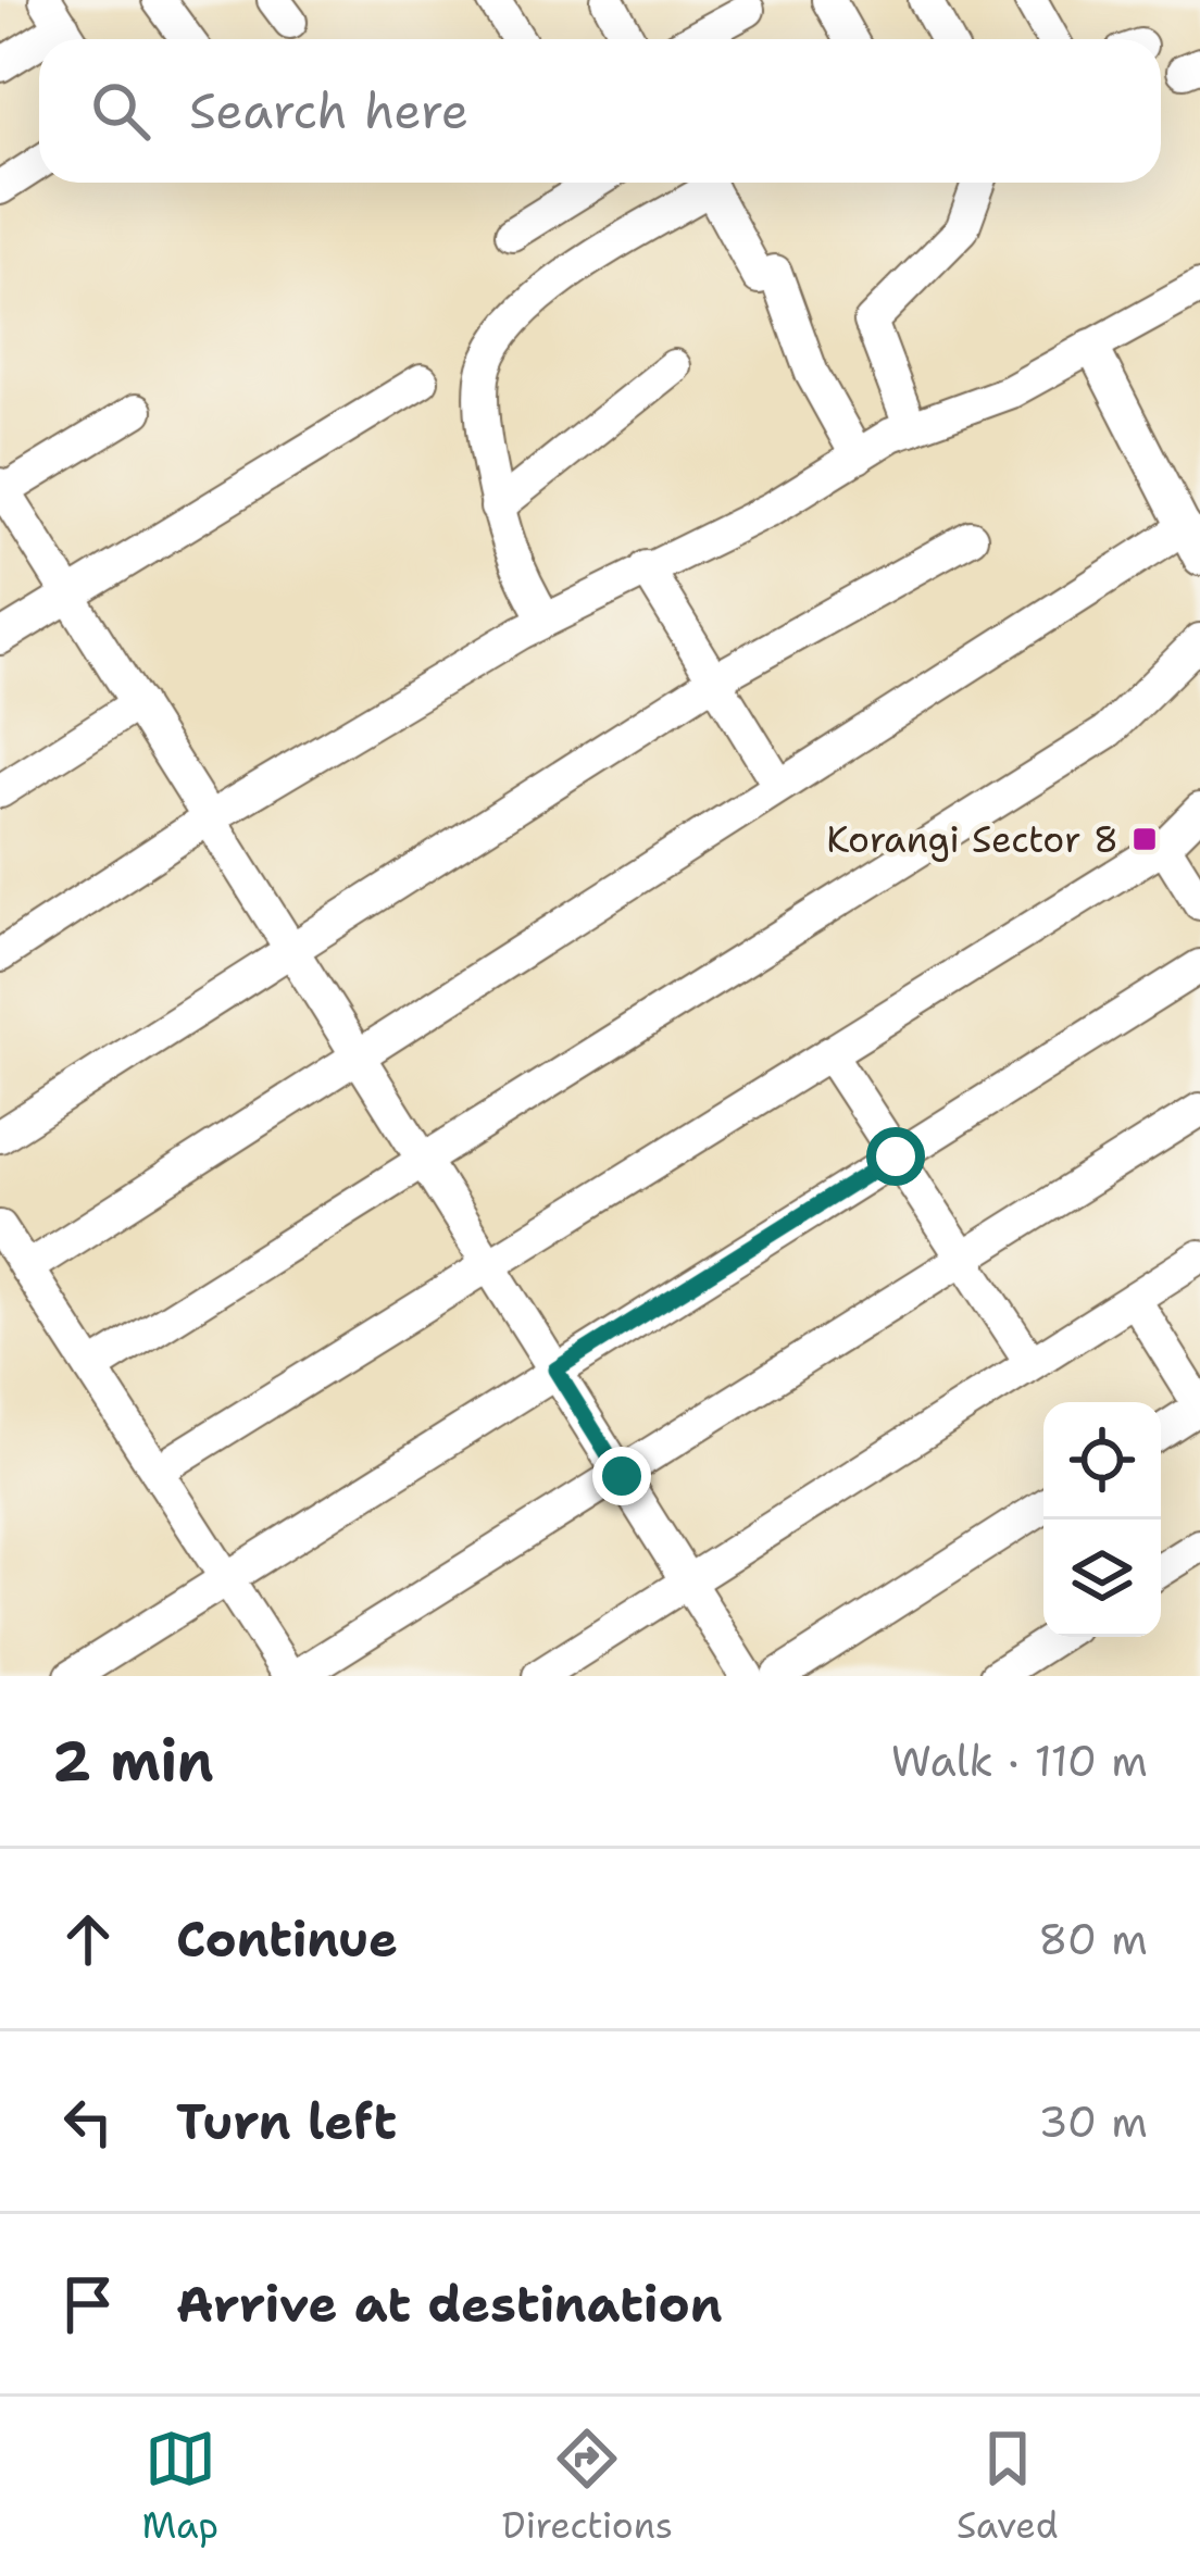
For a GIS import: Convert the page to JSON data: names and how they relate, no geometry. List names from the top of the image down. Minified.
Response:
{"places":{"transit":["Korangi Sector 8"]},"page":{"search":"Search here","heading":["2 min","Walk · 110 m"],"list":[["Continue","80 m"],["Turn left","30 m"],"Arrive at destination"],"nav":["Map","Directions","Saved"]}}
